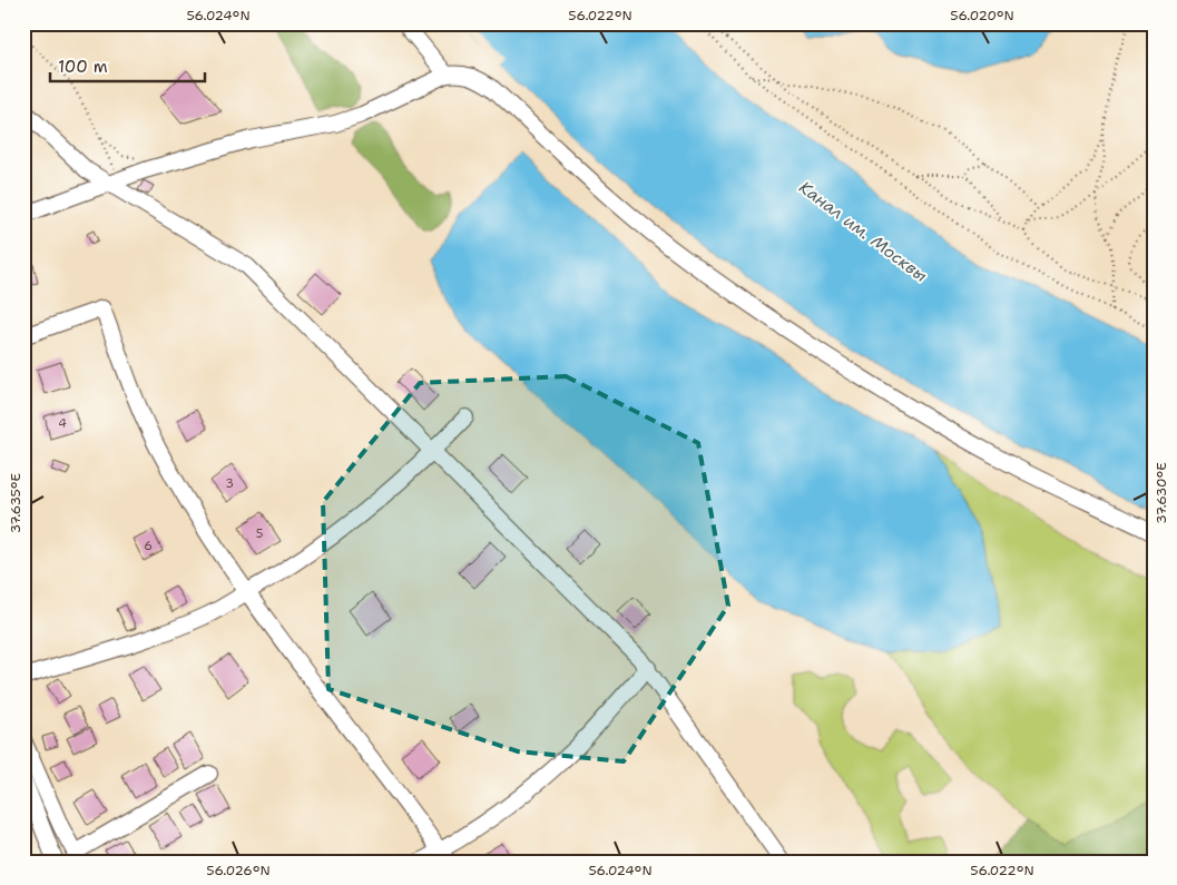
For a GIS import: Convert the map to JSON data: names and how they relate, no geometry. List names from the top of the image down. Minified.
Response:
{"water":["Канал им. Москвы"],"house_numbers":["4","3","5","6"],"scale_bar":"100 m","coordinates":["56.024°N","56.022°N","56.020°N","37.630°E","37.635°E","56.026°N"]}
